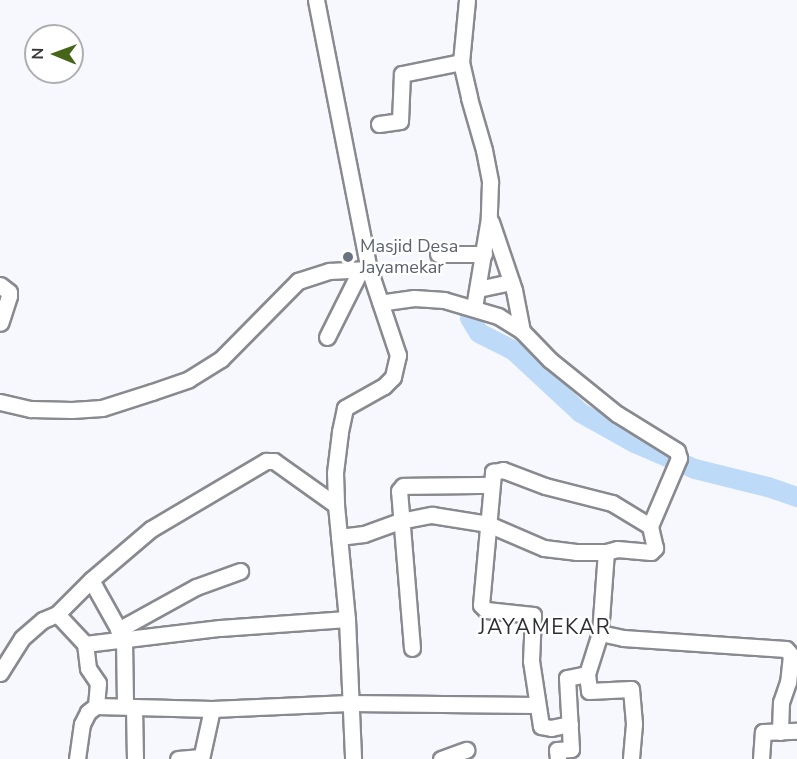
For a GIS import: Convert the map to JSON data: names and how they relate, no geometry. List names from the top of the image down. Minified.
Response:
{"districts":["JAYAMEKAR"],"places":["Masjid Desa Jayamekar"],"north":"left"}
